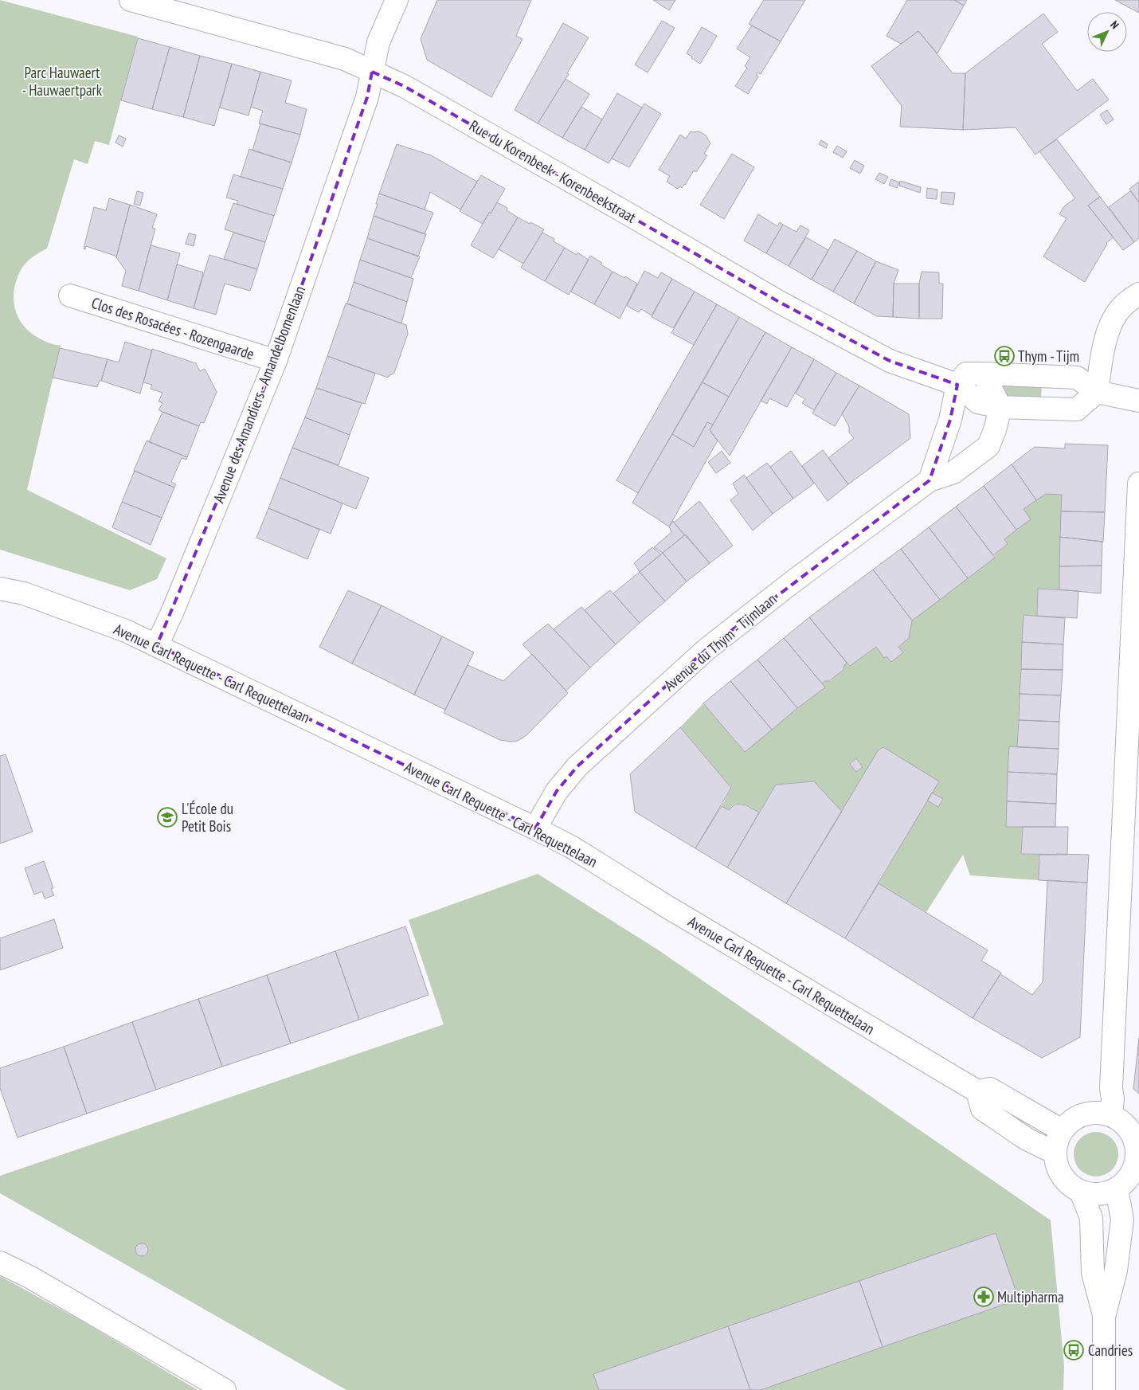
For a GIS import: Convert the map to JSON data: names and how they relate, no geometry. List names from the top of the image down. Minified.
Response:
{"streets":{"street":["Rue du Korenbeek - Korenbeekstraat","Clos des Rosacées - Rozengaarde","Avenue des Amandiers - Amandelbomenlaan","Avenue du Thym - Tijmlaan","Avenue Carl Requette - Carl Requettelaan"]},"crossings":[["Rue du Korenbeek - Korenbeekstraat","Avenue des Amandiers - Amandelbomenlaan"],["Rue du Korenbeek - Korenbeekstraat","Avenue du Thym - Tijmlaan"],["Clos des Rosacées - Rozengaarde","Avenue des Amandiers - Amandelbomenlaan"],["Avenue des Amandiers - Amandelbomenlaan","Avenue Carl Requette - Carl Requettelaan"],["Avenue du Thym - Tijmlaan","Avenue Carl Requette - Carl Requettelaan"]],"parks":["Parc Hauwaert - Hauwaertpark"],"places":{"bus stop":["Thym - Tijm","Candries"],"school or university":["L'École du Petit Bois"],"pharmacy":["Multipharma"]},"north":"top right"}
